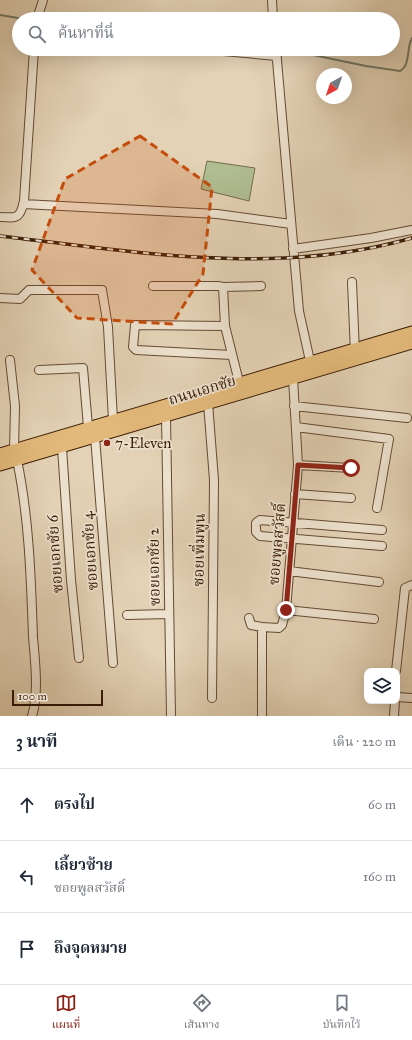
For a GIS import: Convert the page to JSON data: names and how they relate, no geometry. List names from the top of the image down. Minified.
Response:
{"streets":{"main road":["ถนนเอกชัย"],"street":["ซอยพูลสวัสดิ์","ซอยเพิ่มพูน","ซอยเอกชัย 4","ซอยเอกชัย 6","ซอยเอกชัย 2"]},"crossings":[["ถนนเอกชัย","ซอยพูลสวัสดิ์"],["ถนนเอกชัย","ซอยเพิ่มพูน"],["ถนนเอกชัย","ซอยเอกชัย 4"],["ถนนเอกชัย","ซอยเอกชัย 6"],["ถนนเอกชัย","ซอยเอกชัย 2"]],"places":["7-Eleven"],"scale_bar":"100 m","north":"bottom left","page":{"search":"ค้นหาที่นี่","scale":"100 m","heading":["3 นาที","เดิน · 220 m"],"list":[["ตรงไป","60 m"],["เลี้ยวซ้าย","ซอยพูลสวัสดิ์","160 m"],"ถึงจุดหมาย"],"nav":["แผนที่","เส้นทาง","บันทึกไว้"]}}
